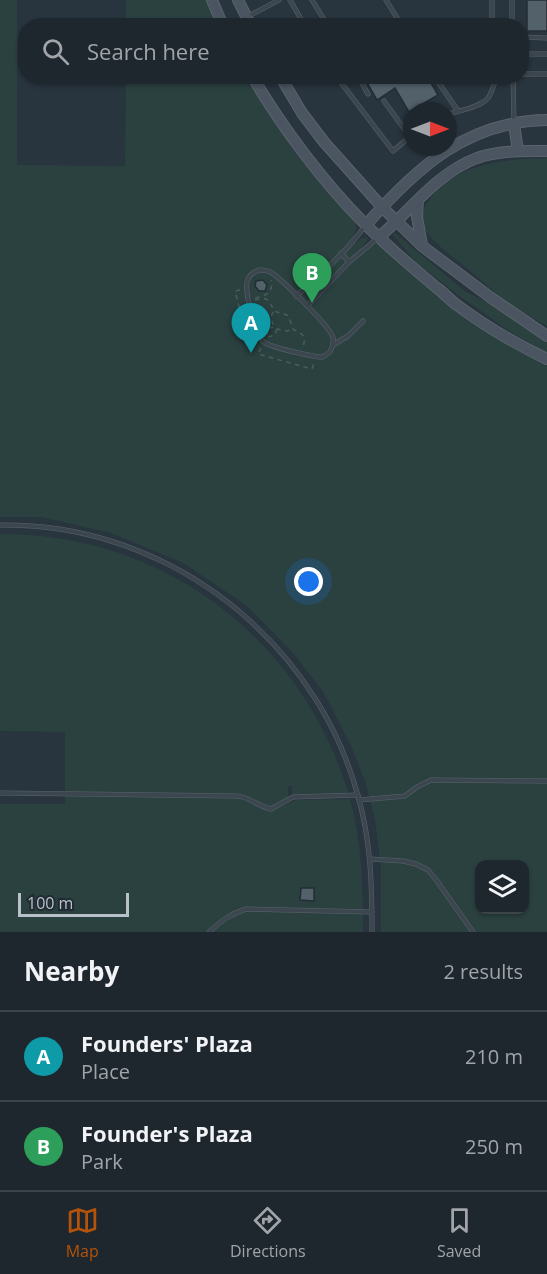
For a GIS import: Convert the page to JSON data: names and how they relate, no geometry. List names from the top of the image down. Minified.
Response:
{"scale_bar":"100 m","north":"right","page":{"search":"Search here","pins":["B","A"],"scale":"100 m","heading":["Nearby","2 results"],"list":[{"mark":"A","name":"Founders' Plaza","note":"Place","value":"210 m"},{"mark":"B","name":"Founder's Plaza","note":"Park","value":"250 m"}],"nav":["Map","Directions","Saved"]}}
